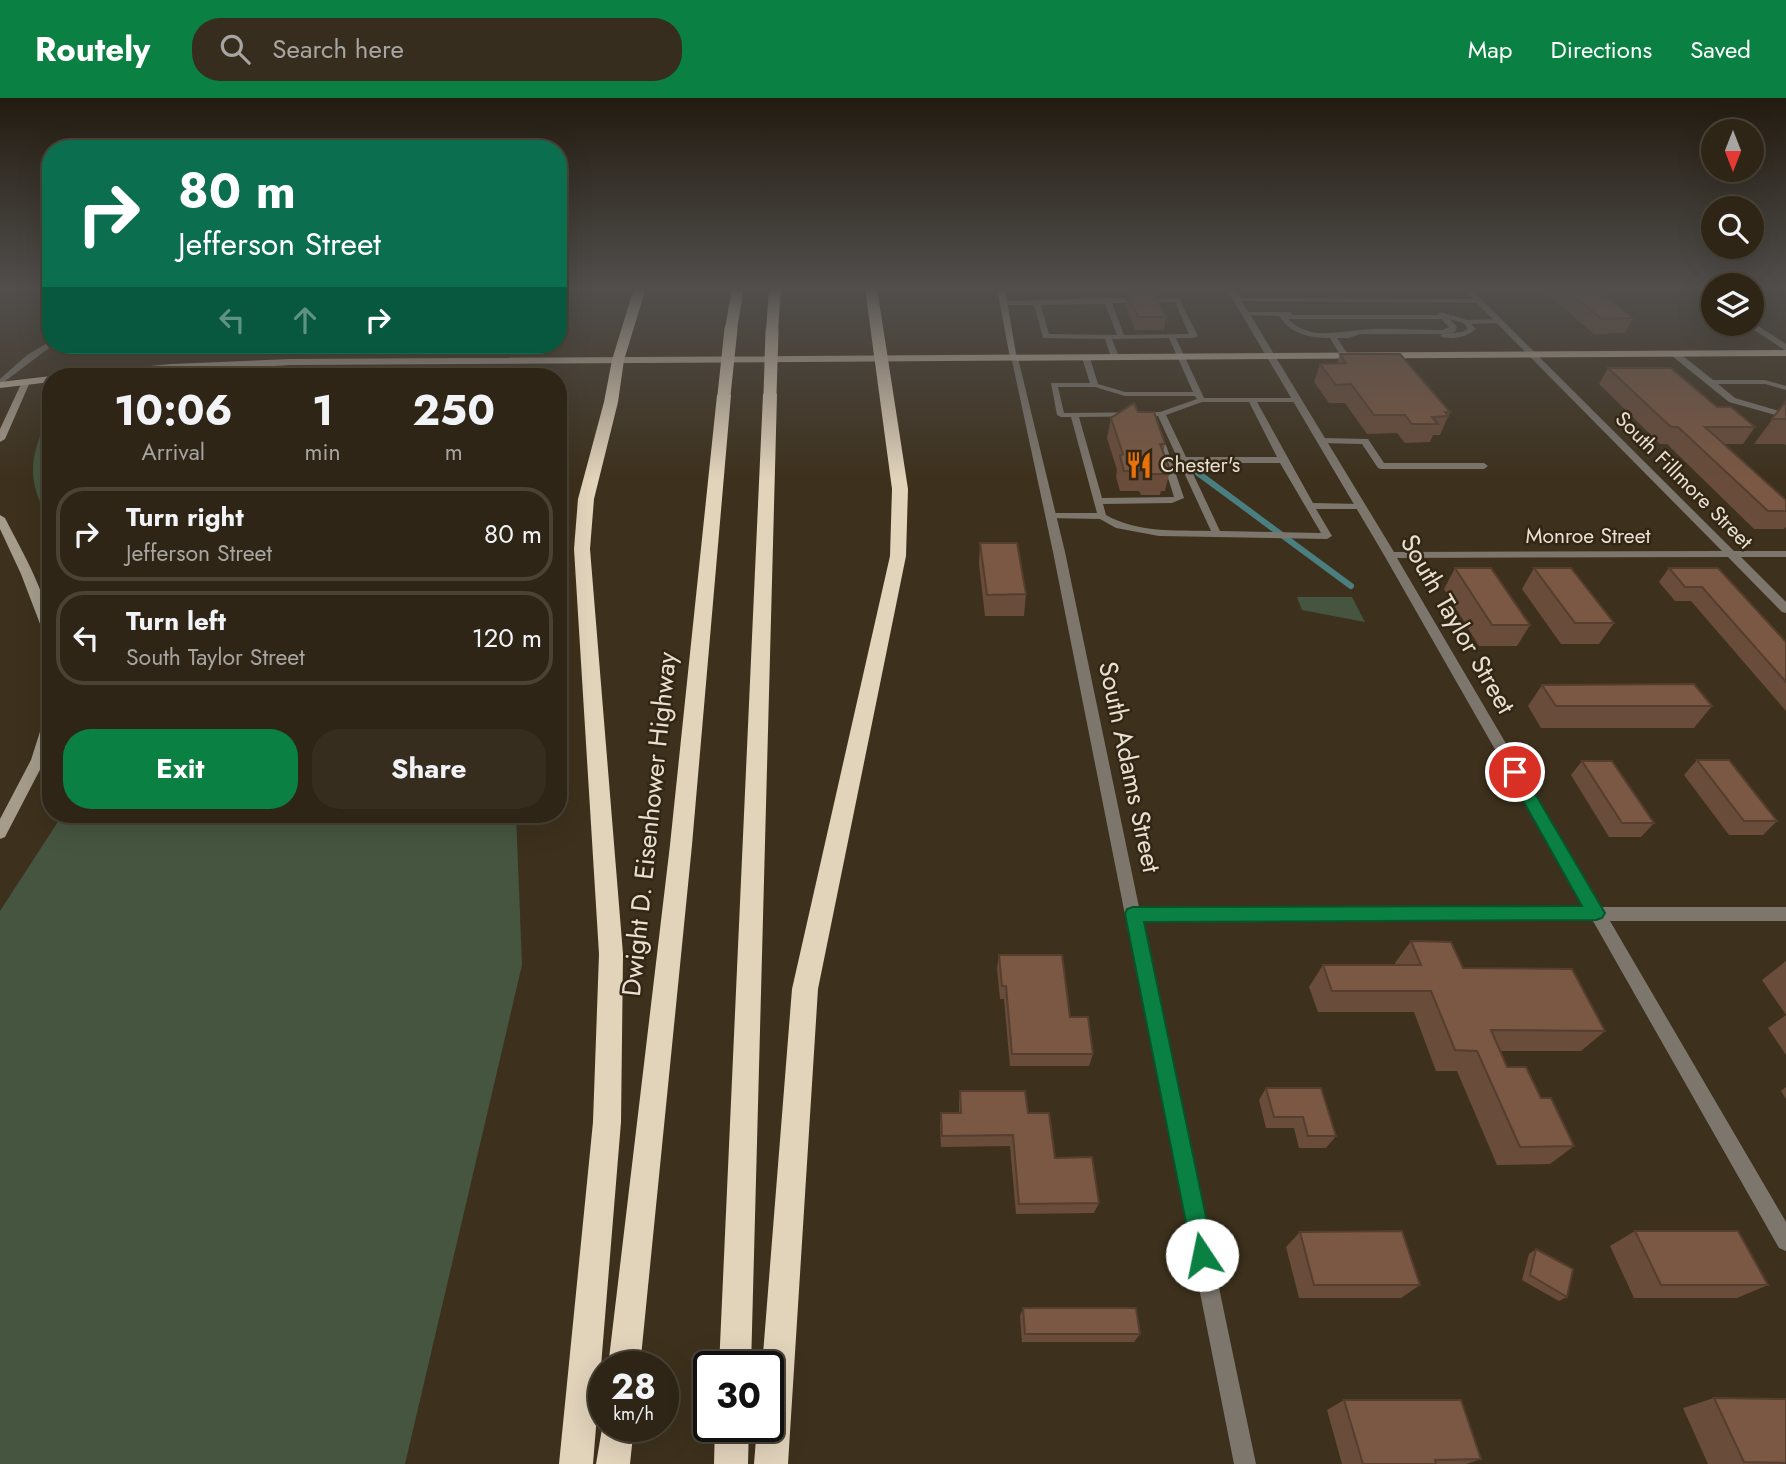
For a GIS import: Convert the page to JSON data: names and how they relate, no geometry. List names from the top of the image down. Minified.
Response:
{"streets":{"highway":["Dwight D. Eisenhower Highway"],"main road":["South Adams Street"],"street":["South Fillmore Street","Monroe Street","South Taylor Street"]},"crossings":[["South Fillmore Street","Monroe Street"],["Monroe Street","South Taylor Street"]],"places":{"restaurant":["Chester's"]},"north":"bottom","page":{"header":"Routely","search":"Search here","nav":["Map","Directions","Saved"],"turn":["80 m","Jefferson Street"],"eta":["10:06","Arrival","1","min","250","m"],"list":[{"name":"Turn right","note":"Jefferson Street","value":"80 m"},{"name":"Turn left","note":"South Taylor Street","value":"120 m"}],"buttons":["Exit","Share"],"speed":"28 km/h","limit":"30"}}
